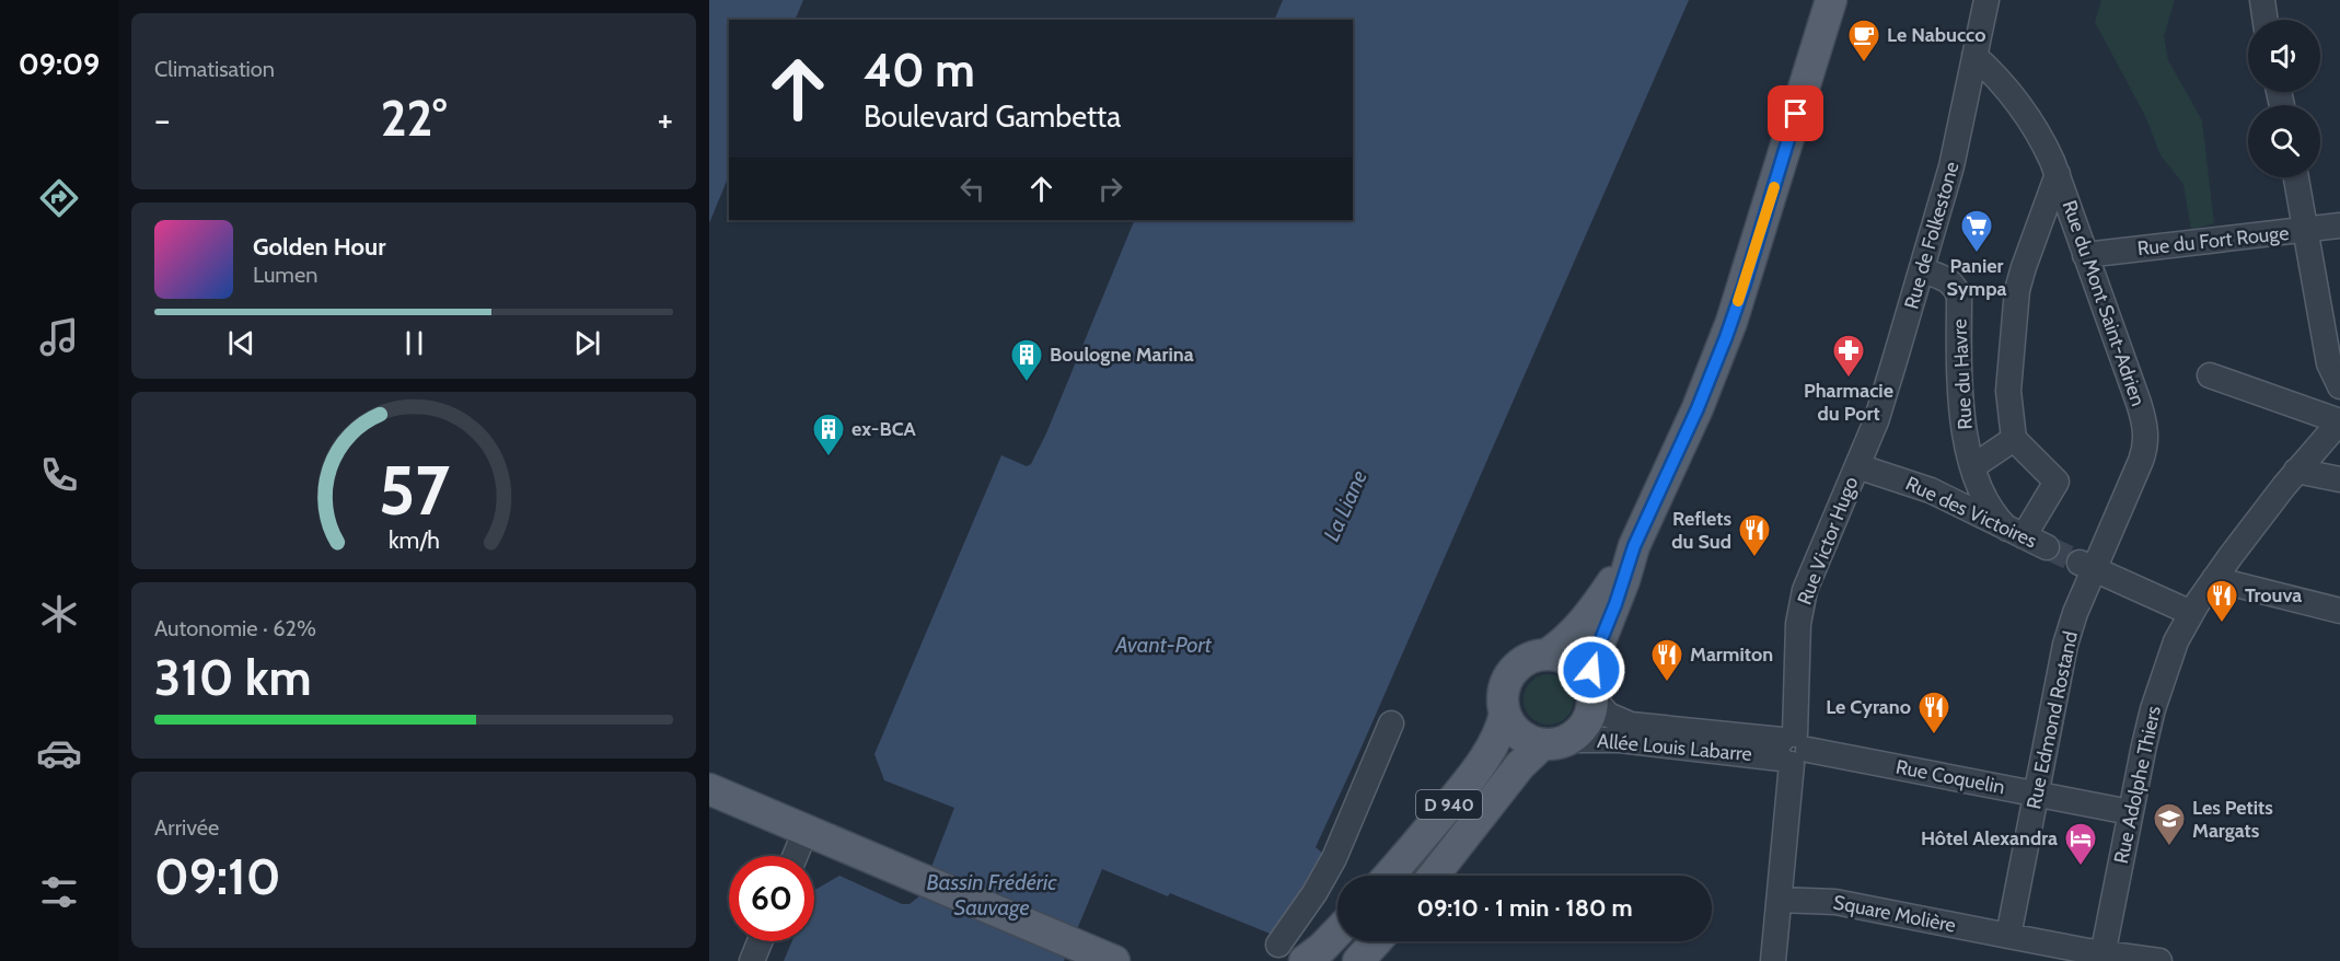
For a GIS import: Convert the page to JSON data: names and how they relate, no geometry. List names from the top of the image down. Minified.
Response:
{"streets":{"main road":["D 940"],"street":["Rue de Folkestone","Rue du Fort Rouge","Rue du Mont Saint-Adrien","Rue du Havre","Rue des Victoires","Rue Victor Hugo","Rue Edmond Rostand","Allée Louis Labarre","Rue Coquelin","Rue Adolphe Thiers","Square Molière"]},"crossings":[["Rue de Folkestone","Rue du Mont Saint-Adrien"],["Rue de Folkestone","Rue du Havre"],["Rue de Folkestone","Rue des Victoires"],["Rue de Folkestone","Rue Victor Hugo"],["Rue du Fort Rouge","Rue du Mont Saint-Adrien"],["Rue du Mont Saint-Adrien","Rue Edmond Rostand"],["Rue du Havre","Rue des Victoires"],["Rue des Victoires","Rue Victor Hugo"],["Rue Victor Hugo","Allée Louis Labarre"],["Rue Victor Hugo","Rue Coquelin"],["Rue Victor Hugo","Square Molière"],["Rue Edmond Rostand","Rue Coquelin"],["Rue Edmond Rostand","Square Molière"],["Allée Louis Labarre","Rue Coquelin"],["Allée Louis Labarre","D 940"],["Rue Coquelin","Rue Adolphe Thiers"]],"water":["La Liane","Avant-Port","Bassin Frédéric Sauvage"],"places":{"cafe":["Le Nabucco"],"supermarket":["Panier Sympa"],"pharmacy":["Pharmacie du Port"],"building":["Boulogne Marina","ex-BCA"],"restaurant":["Reflets du Sud","Trouva","Marmiton","Le Cyrano"],"school or university":["Les Petits Margats"],"hotel":["Hôtel Alexandra"]},"page":{"tabs":"09:09","tile":["Climatisation",["Autonomie · 62%","310 km"],["Arrivée","09:10"]],"turn":["40 m","Boulevard Gambetta"],"heat":["−","22°","+"],"song":["Golden Hour","Lumen"],"limit":"60","trip":"09:10 · 1 min · 180 m","gauge":["57","km/h"]}}
